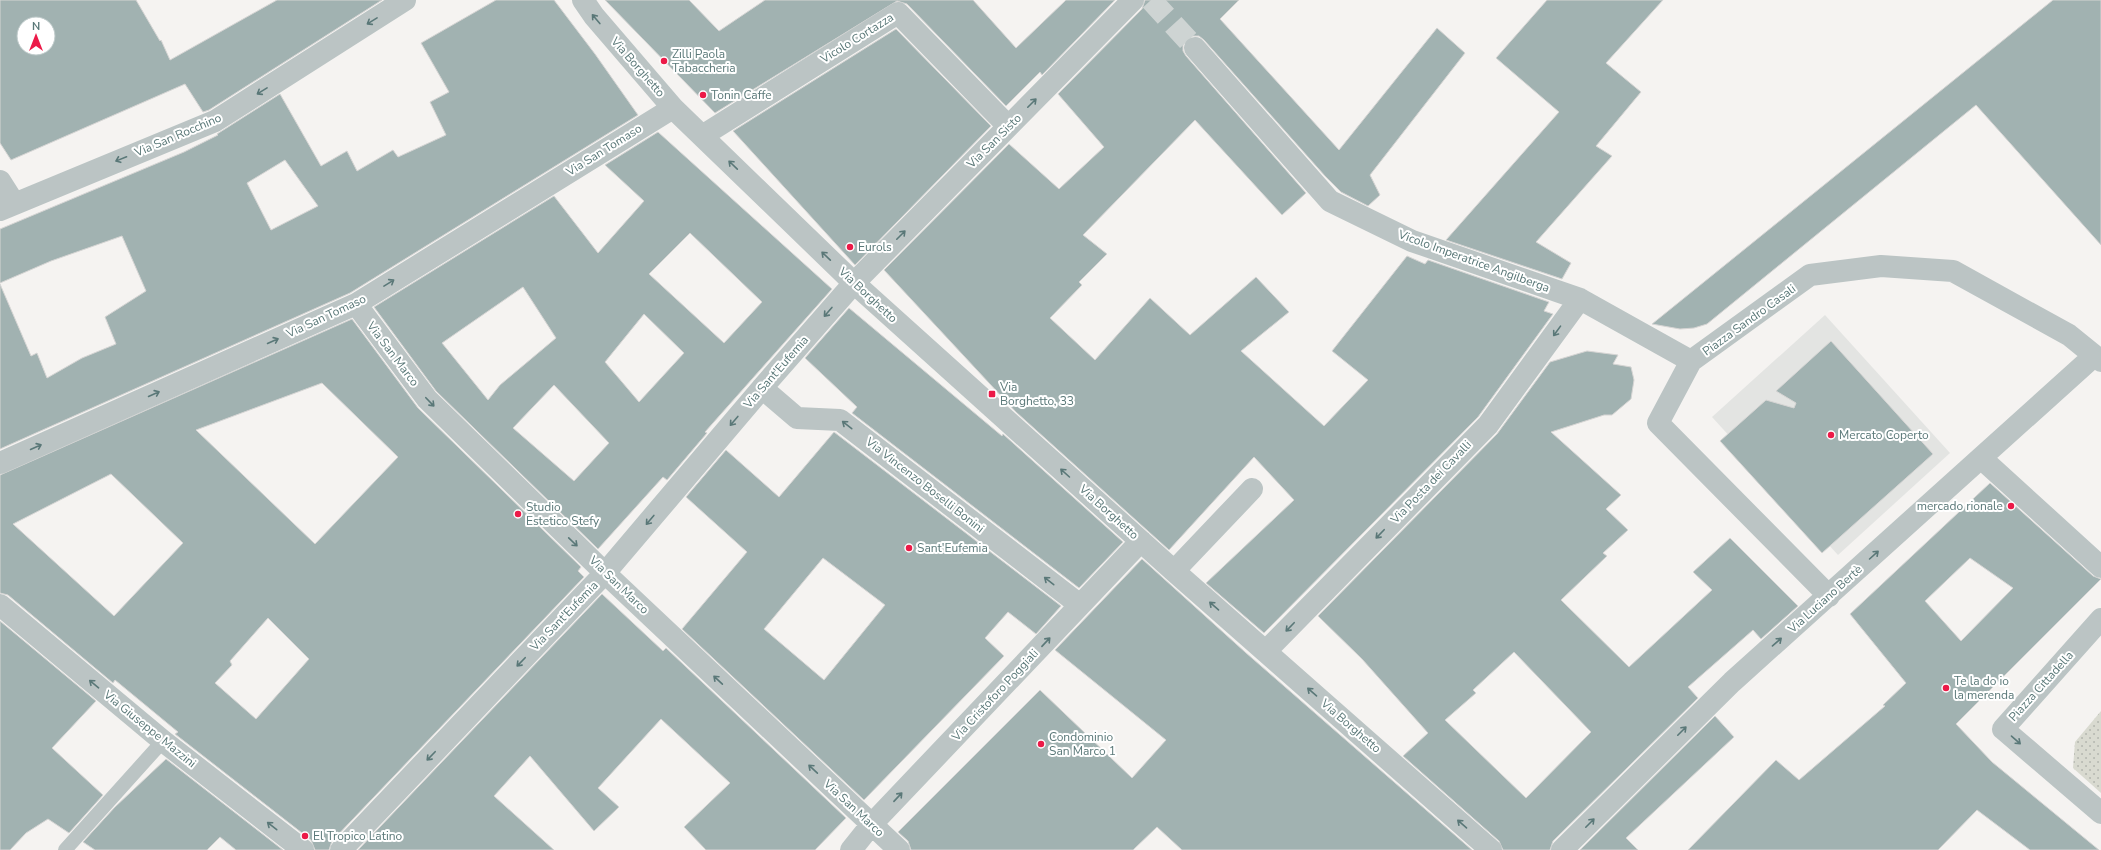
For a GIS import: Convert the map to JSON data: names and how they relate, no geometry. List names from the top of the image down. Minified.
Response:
{"streets":{"street":["Vicolo Cortazza","Via Borghetto","Via San Rocchino","Via San Sisto","Via San Tomaso","Vicolo Imperatrice Angilberga","Piazza Sandro Casali","Via San Marco","Via Sant'Eufemia","Via Posta dei Cavalli","Via Vincenzo Boselli Bonini","Via Luciano Bertè","Piazza Cittadella","Via Cristoforo Poggiali","Via Giuseppe Mazzini"]},"crossings":[["Vicolo Cortazza","Via Borghetto"],["Vicolo Cortazza","Via San Sisto"],["Via Borghetto","Via San Sisto"],["Via Borghetto","Via San Tomaso"],["Via Borghetto","Via Sant'Eufemia"],["Via Borghetto","Via Posta dei Cavalli"],["Via Borghetto","Via Cristoforo Poggiali"],["Via San Sisto","Via Sant'Eufemia"],["Via San Tomaso","Via San Marco"],["Vicolo Imperatrice Angilberga","Piazza Sandro Casali"],["Vicolo Imperatrice Angilberga","Via Posta dei Cavalli"],["Piazza Sandro Casali","Via Luciano Bertè"],["Via San Marco","Via Sant'Eufemia"],["Via San Marco","Via Cristoforo Poggiali"],["Via Sant'Eufemia","Via Vincenzo Boselli Bonini"],["Via Vincenzo Boselli Bonini","Via Cristoforo Poggiali"]],"one_way":["Via Borghetto","Via San Rocchino","Via San Sisto","Via San Tomaso","Via Sant'Eufemia","Via Posta dei Cavalli","Via Vincenzo Boselli Bonini","Via Luciano Bertè","Via Cristoforo Poggiali","Via Giuseppe Mazzini"],"places":{"other":["Zilli Paola Tabaccheria","Tonin Caffe","Eurols","Mercato Coperto","mercado rionale","Studio Estetico Stefy","Sant'Eufemia","Te la do io la merenda","Condominio San Marco 1","El Tropico Latino"],"transit":["Via Borghetto, 33"]},"north":"top"}
